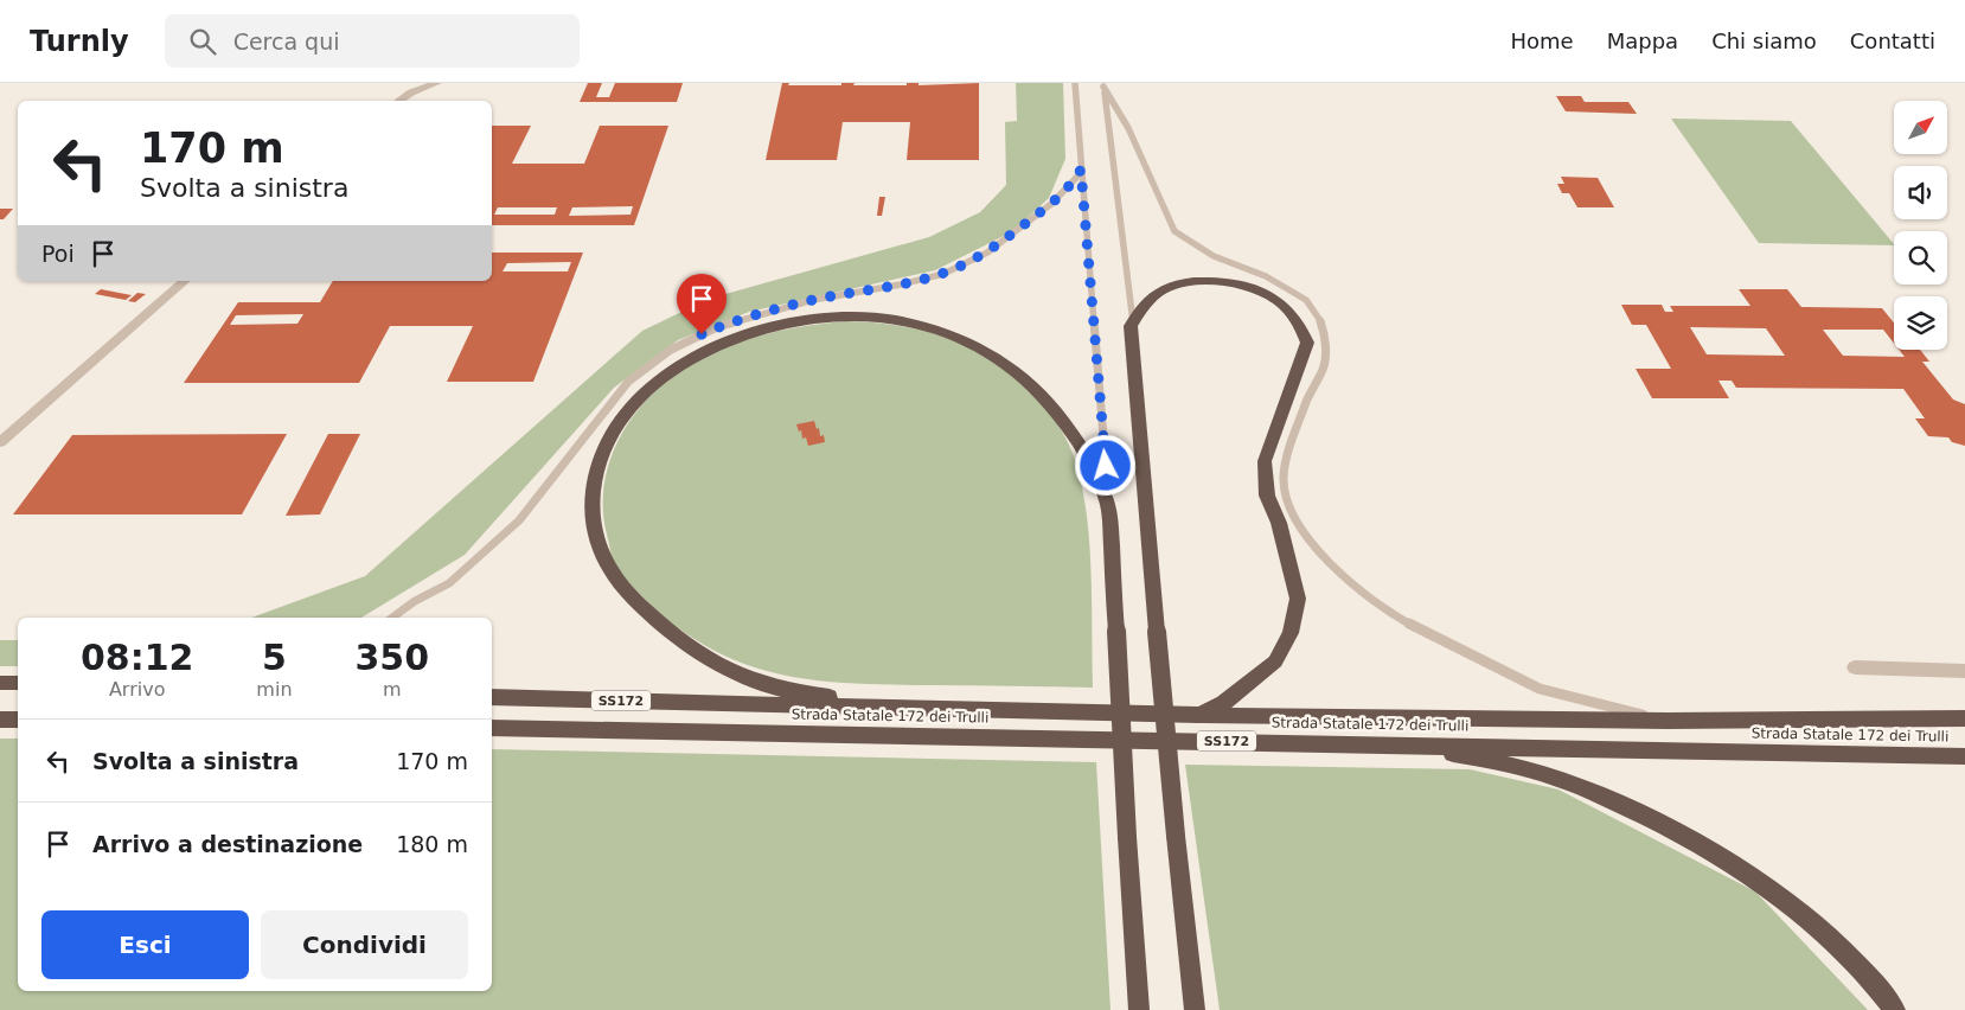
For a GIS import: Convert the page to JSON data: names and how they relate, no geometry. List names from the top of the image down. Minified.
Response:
{"streets":{"highway":["SS172","Strada Statale 172 dei Trulli"]},"north":"top right","page":{"header":"Turnly","search":"Cerca qui","nav":["Home","Mappa","Chi siamo","Contatti"],"turn":["170 m","Svolta a sinistra"],"then":"Poi","eta":["08:12","Arrivo","5","min","350","m"],"list":[{"name":"Svolta a sinistra","value":"170 m"},{"name":"Arrivo a destinazione","value":"180 m"}],"buttons":["Esci","Condividi"]}}
